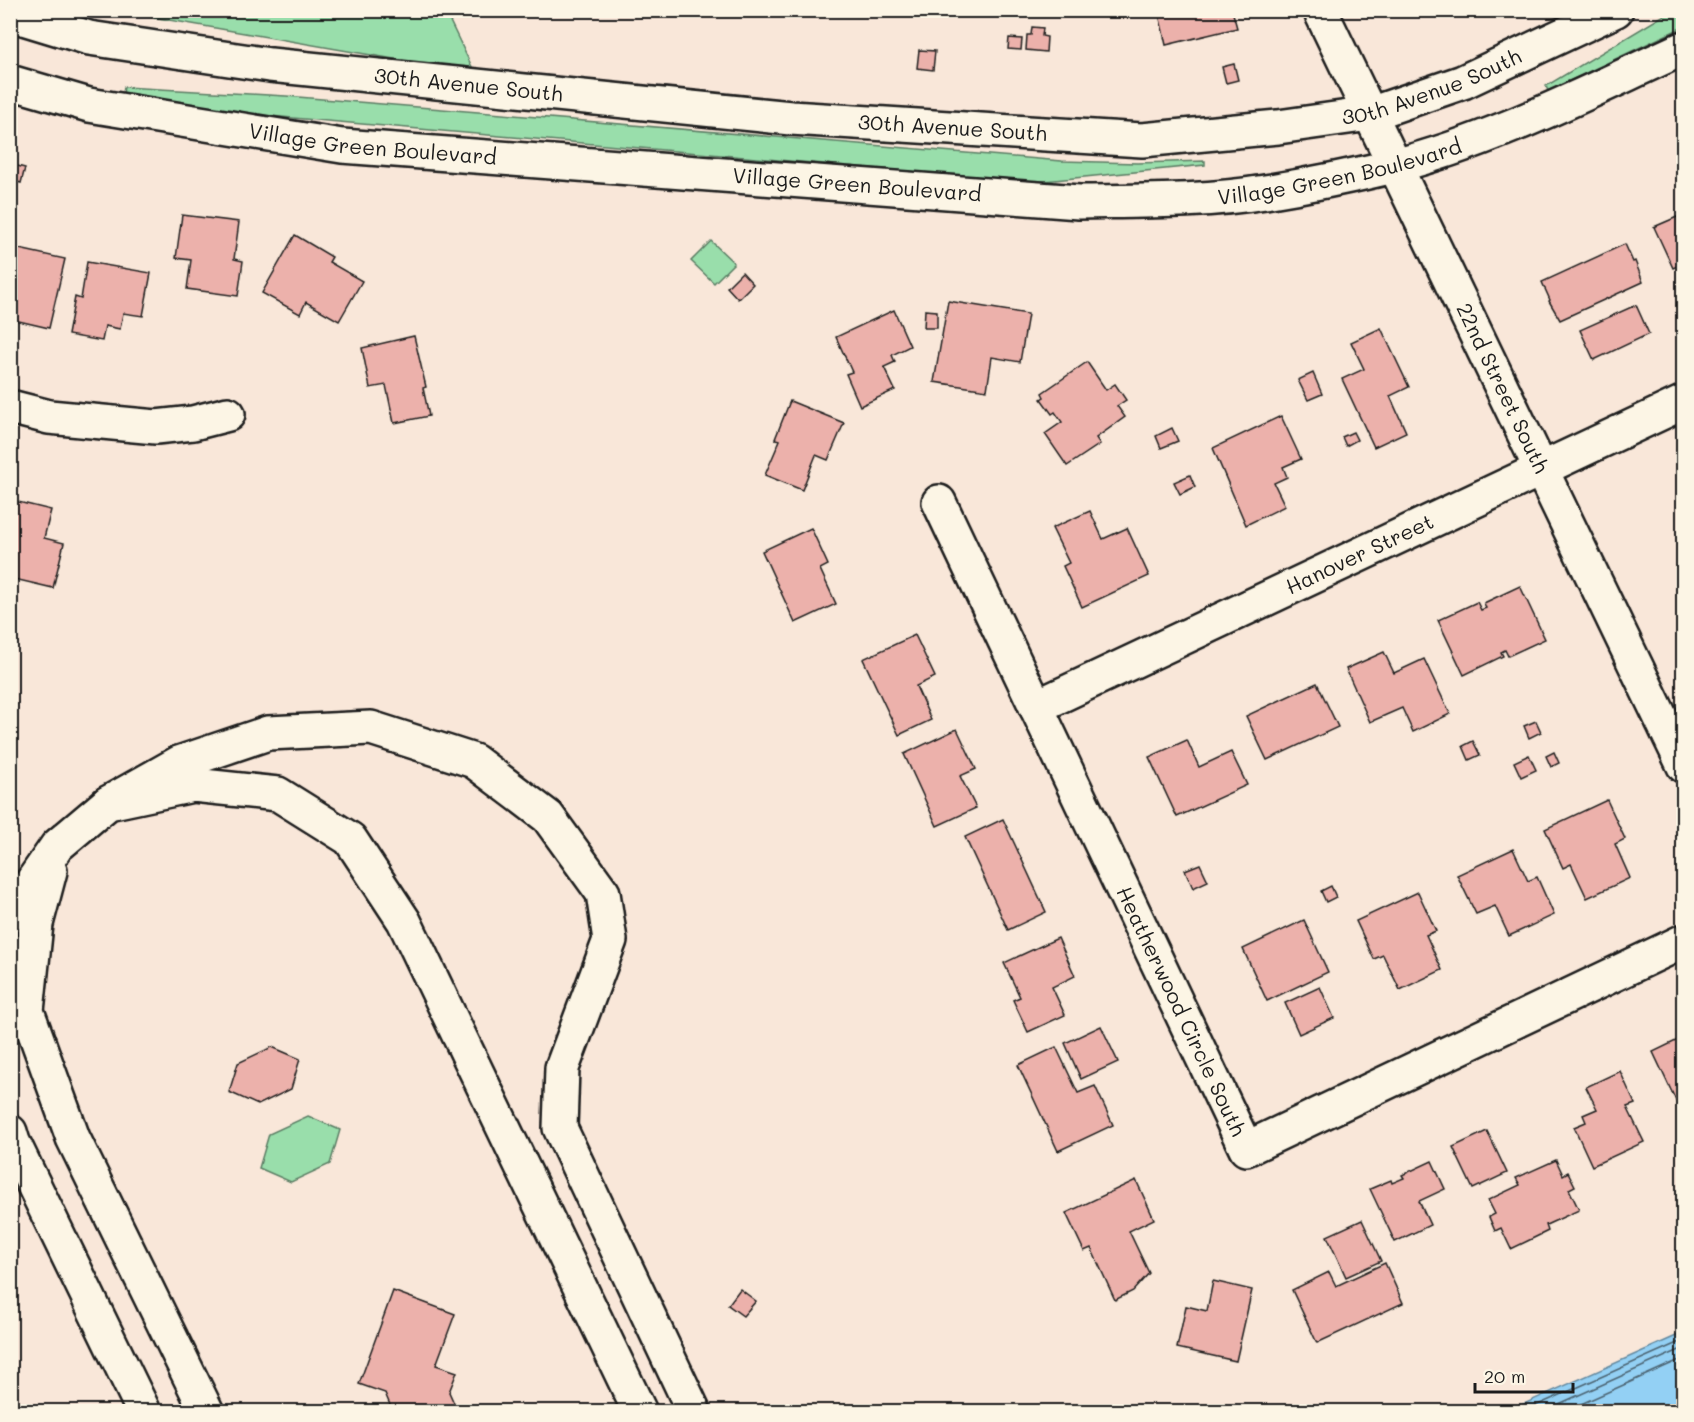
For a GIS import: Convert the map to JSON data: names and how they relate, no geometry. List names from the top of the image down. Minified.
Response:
{"streets":{"street":["30th Avenue South","Village Green Boulevard","22nd Street South","Hanover Street","Heatherwood Circle South"]},"crossings":[["30th Avenue South","22nd Street South"],["Village Green Boulevard","22nd Street South"],["22nd Street South","Hanover Street"],["Hanover Street","Heatherwood Circle South"]],"scale_bar":"20 m"}
